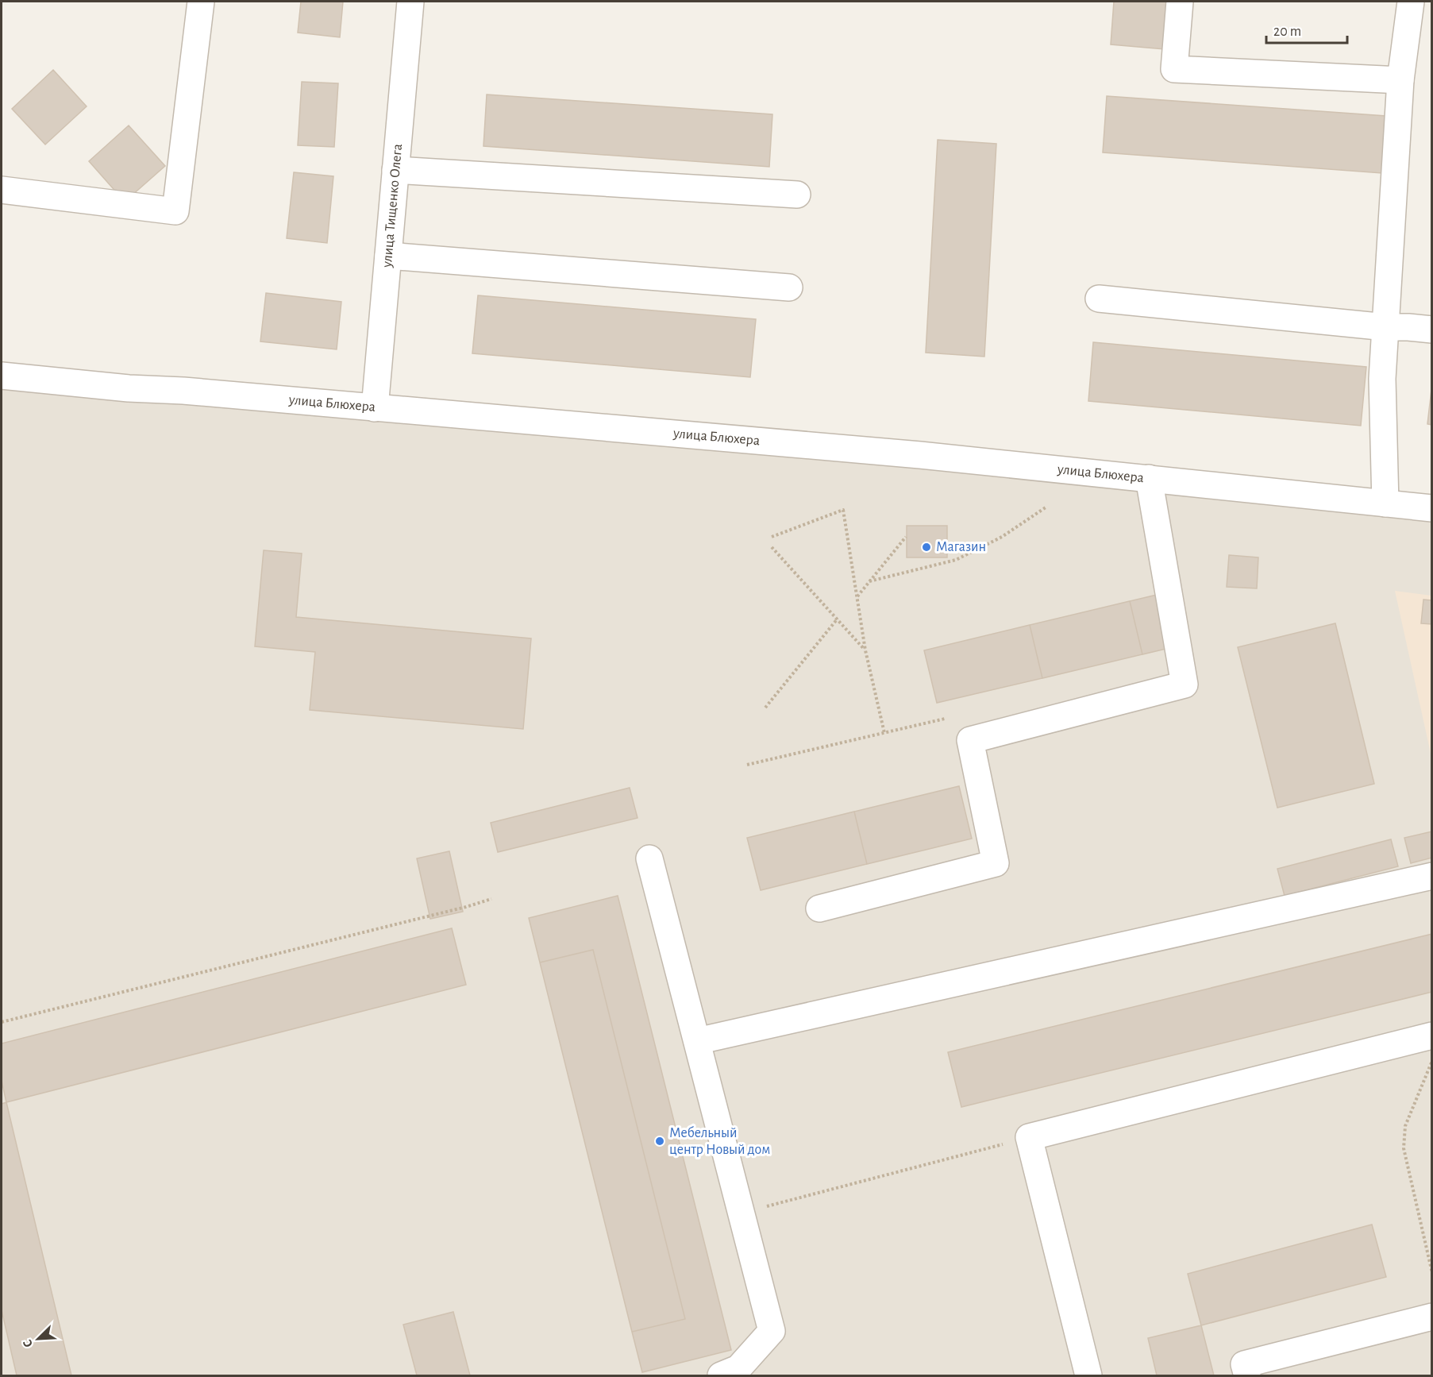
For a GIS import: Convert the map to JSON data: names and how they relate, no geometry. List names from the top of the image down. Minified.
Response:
{"streets":{"street":["улица Тищенко Олега","улица Блюхера"]},"crossings":[["улица Тищенко Олега","улица Блюхера"]],"places":["Магазин","Мебельный центр Новый дом"],"scale_bar":"20 m","north":"bottom left"}
